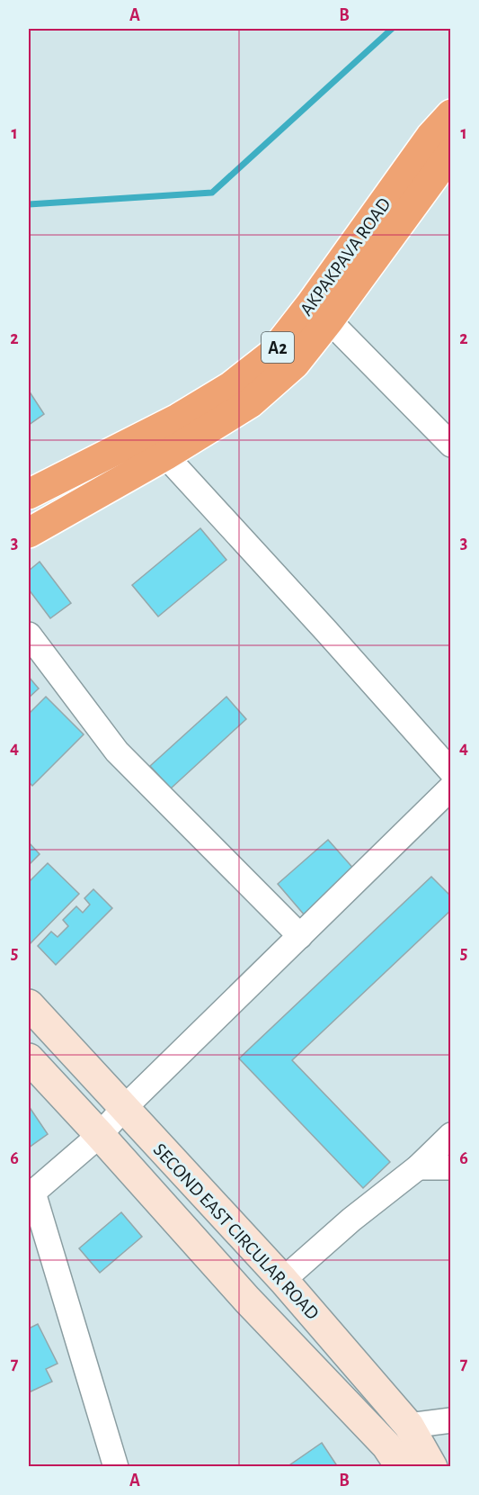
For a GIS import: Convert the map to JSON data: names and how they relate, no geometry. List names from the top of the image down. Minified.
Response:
{"streets":{"highway":["AKPAKPAVA ROAD","A2"],"main road":["SECOND EAST CIRCULAR ROAD"]},"grid":{"columns":["A","B"],"rows":["1","2","3","4","5","6","7"]}}
